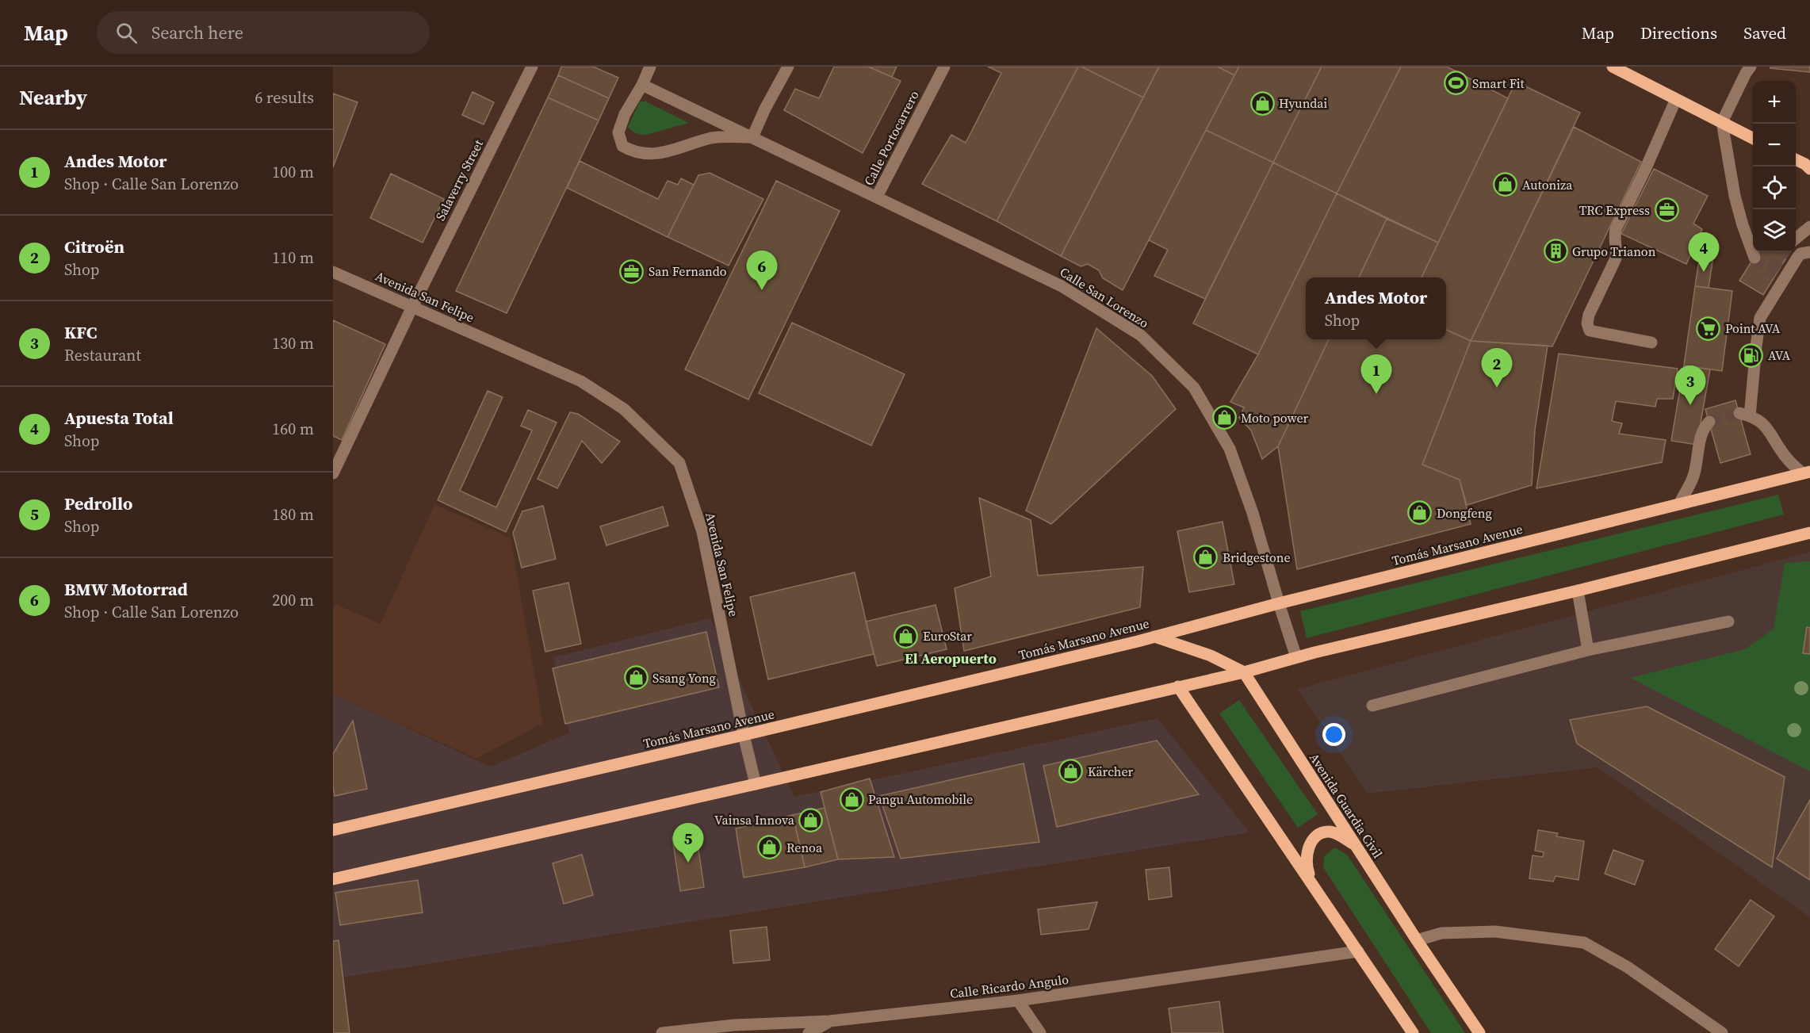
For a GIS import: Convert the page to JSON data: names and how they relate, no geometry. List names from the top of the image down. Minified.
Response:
{"streets":{"main road":["Tomás Marsano Avenue","Avenida Guardia Civil"],"street":["Calle Portocarrero","Salaverry Street","Avenida San Felipe","Calle San Lorenzo","Calle Ricardo Angulo"]},"crossings":[["Calle Portocarrero","Calle San Lorenzo"],["Salaverry Street","Avenida San Felipe"],["Avenida San Felipe","Tomás Marsano Avenue"],["Calle San Lorenzo","Tomás Marsano Avenue"]],"districts":["El Aeropuerto"],"places":{"sports":["Smart Fit"],"shop":["Hyundai","Autoniza","Moto power","Dongfeng","Bridgestone","EuroStar","Ssang Yong","Kärcher","Pangu Automobile","Vainsa Innova","Renoa"],"office":["TRC Express","San Fernando"],"building":["Grupo Trianon"],"supermarket":["Point AVA"],"fuel station":["AVA"]},"page":{"header":"Map","search":"Search here","nav":["Map","Directions","Saved"],"heading":["Nearby","6 results"],"map_buttons":["+","−"],"list":[{"mark":"1","name":"Andes Motor","note":"Shop · Calle San Lorenzo","value":"100 m"},{"mark":"2","name":"Citroën","note":"Shop","value":"110 m"},{"mark":"3","name":"KFC","note":"Restaurant","value":"130 m"},{"mark":"4","name":"Apuesta Total","note":"Shop","value":"160 m"},{"mark":"5","name":"Pedrollo","note":"Shop","value":"180 m"},{"mark":"6","name":"BMW Motorrad","note":"Shop · Calle San Lorenzo","value":"200 m"}],"pins":["4","6","2","1","3","5"],"popup":["Andes Motor","Shop"]}}
